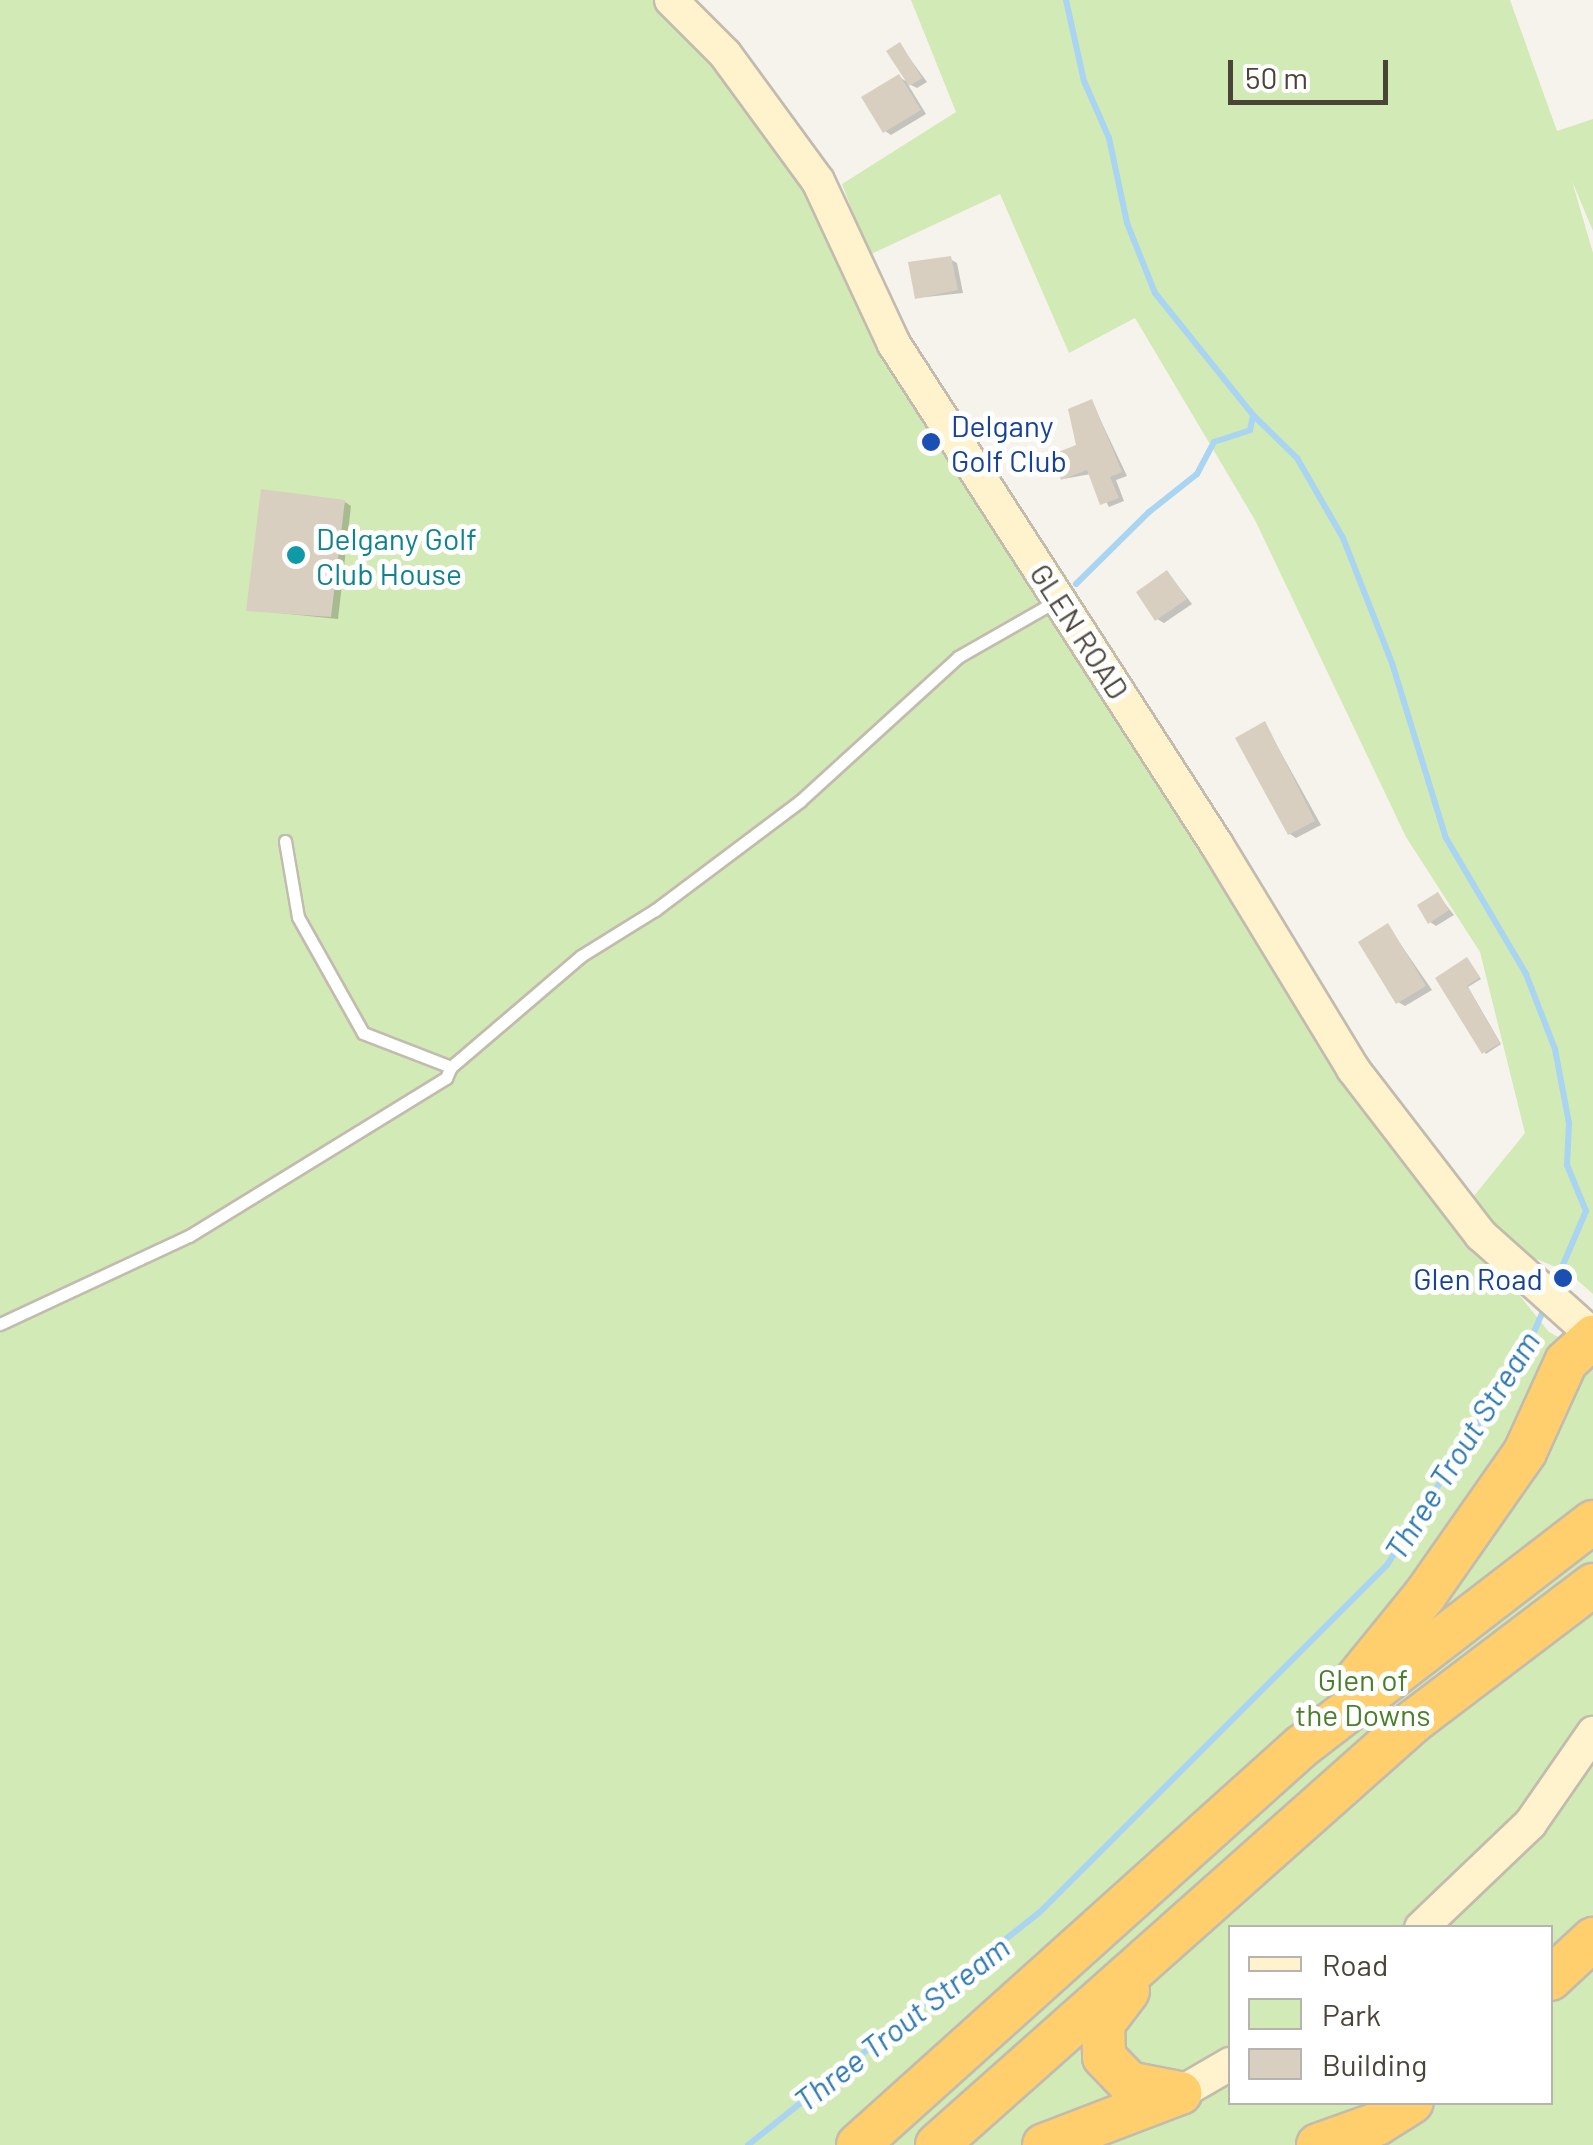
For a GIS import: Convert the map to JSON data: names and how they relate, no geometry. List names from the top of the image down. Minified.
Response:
{"streets":{"main road":["GLEN ROAD"]},"water":["Three Trout Stream"],"parks":["Glen of the Downs"],"places":["Delgany Golf Club","Delgany Golf Club House","Glen Road"],"legend":["Road","Park","Building"],"scale_bar":"50 m"}
